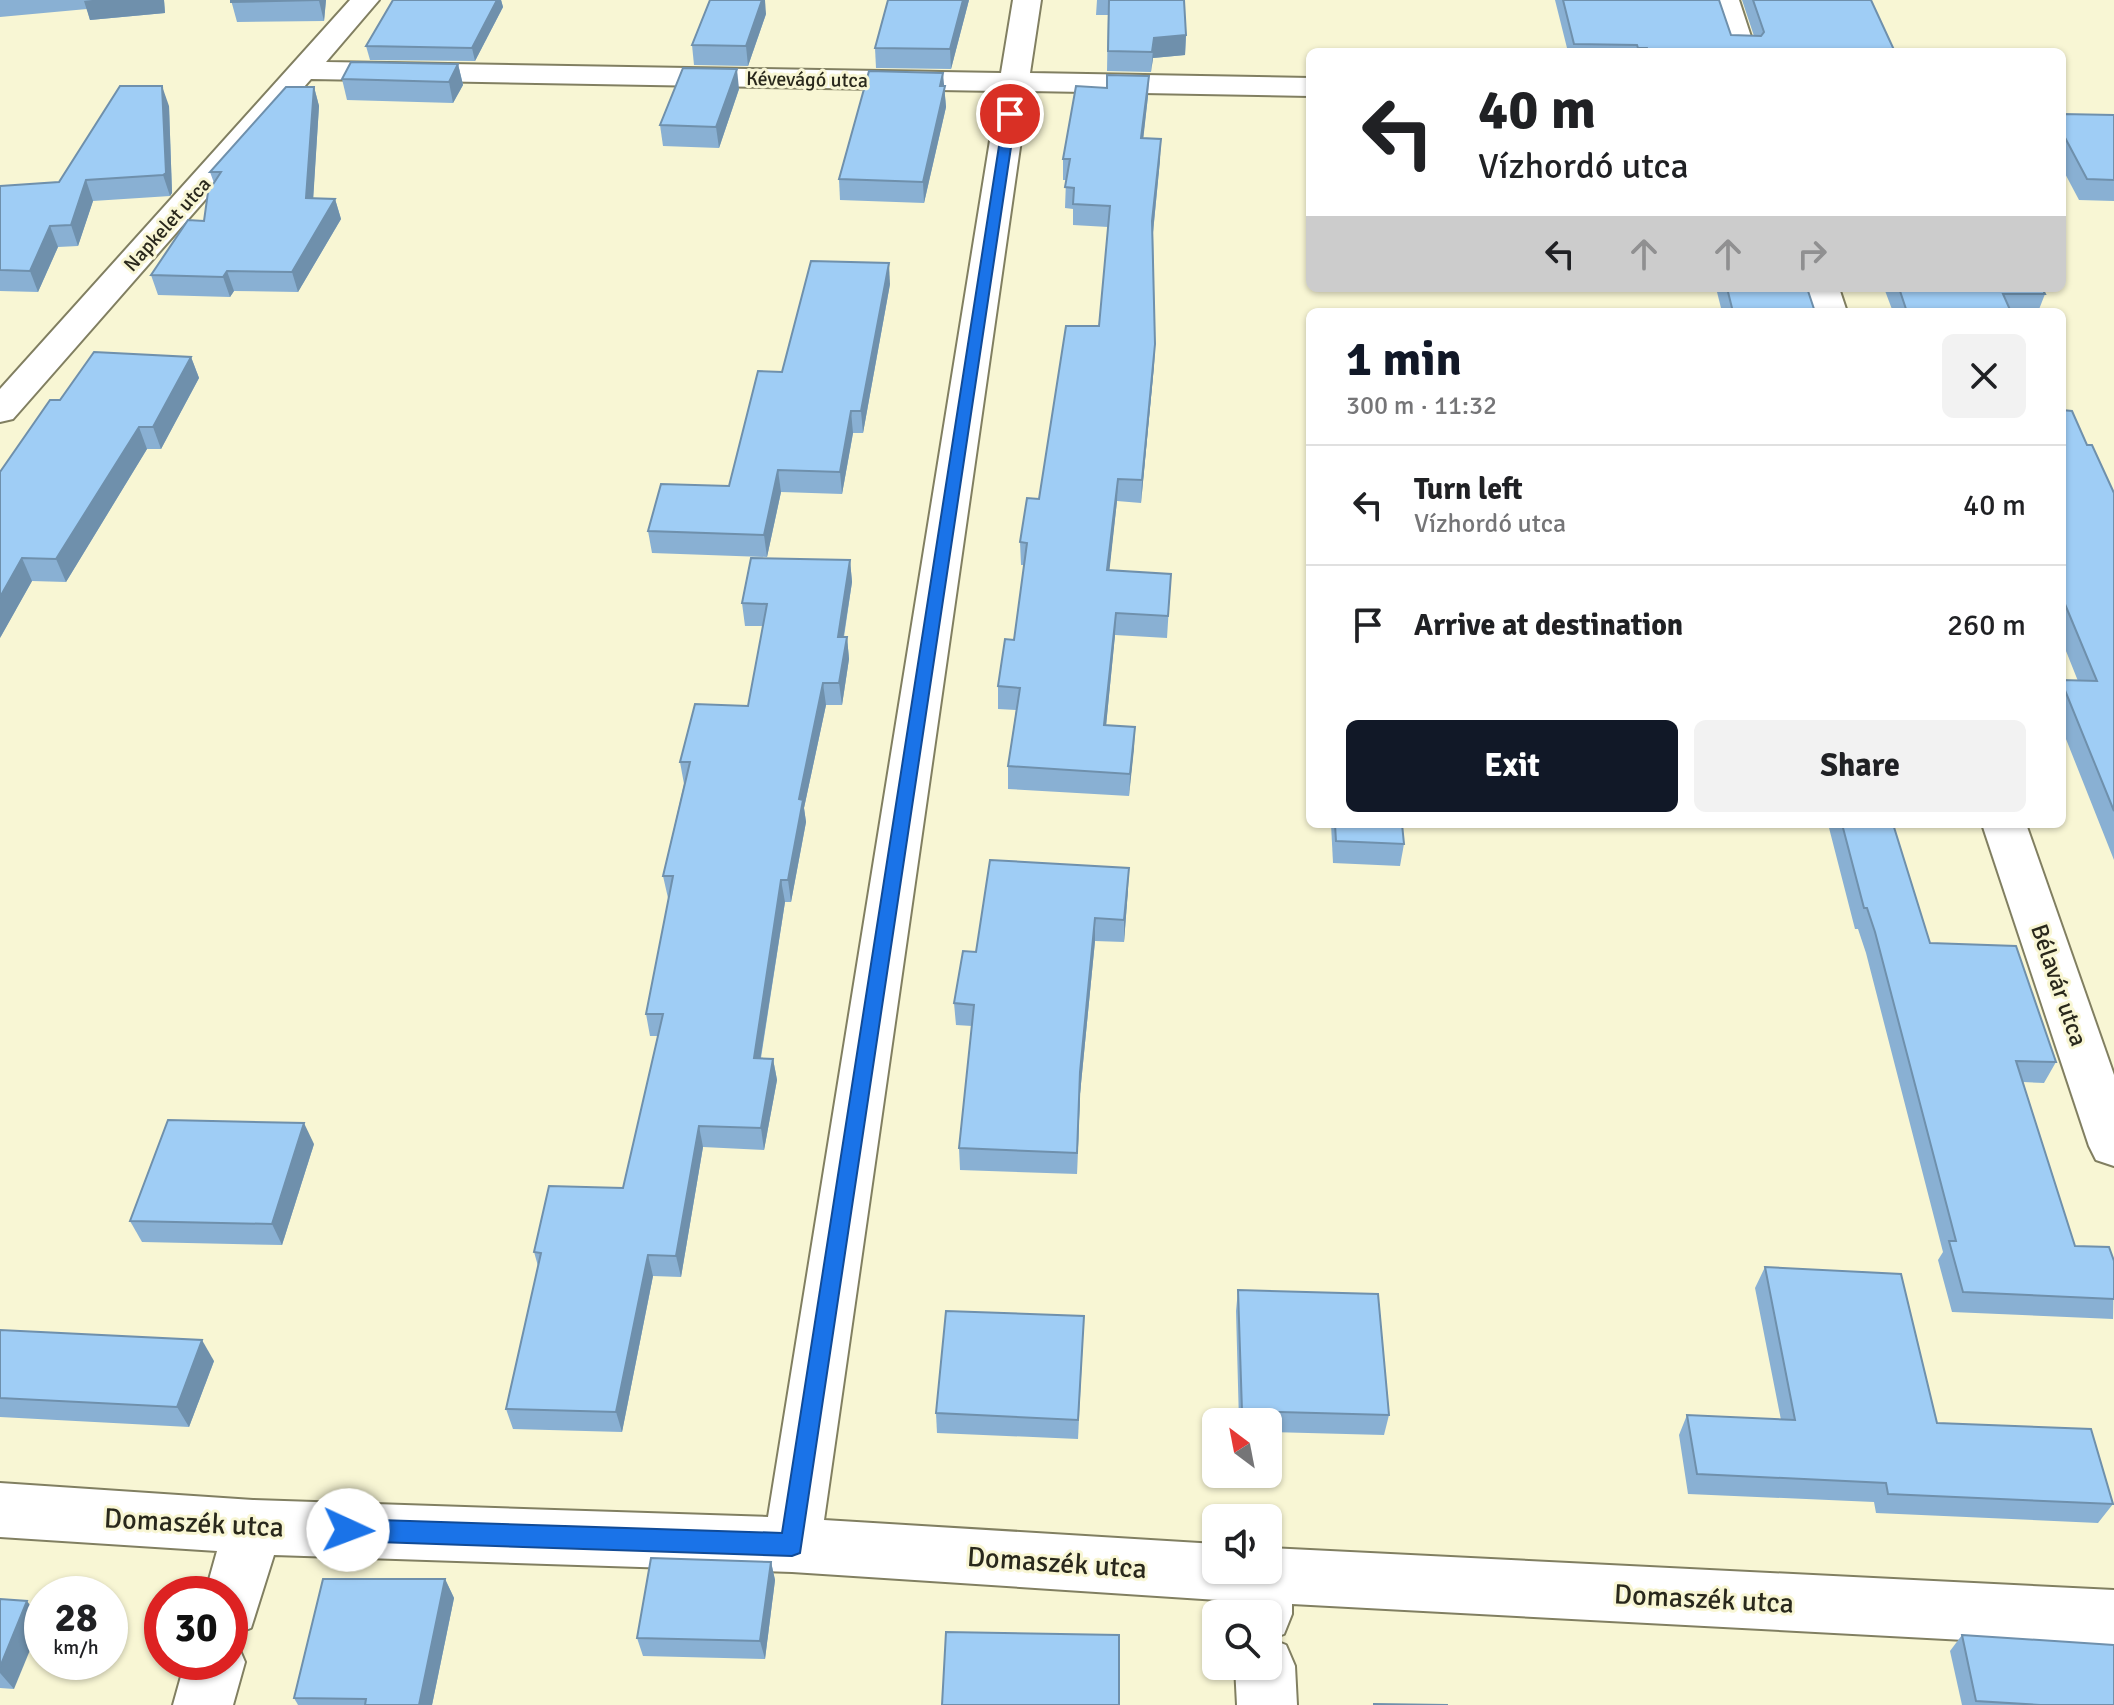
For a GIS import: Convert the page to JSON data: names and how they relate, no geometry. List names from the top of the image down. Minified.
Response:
{"streets":{"street":["Kévevágó utca","Napkelet utca","Bélavár utca","Domaszék utca"]},"crossings":[["Kévevágó utca","Napkelet utca"]],"north":"top left","page":{"turn":["40 m","Vízhordó utca"],"heading":["1 min","300 m · 11:32"],"list":[{"name":"Turn left","note":"Vízhordó utca","value":"40 m"},{"name":"Arrive at destination","value":"260 m"}],"buttons":["Exit","Share"],"speed":"28 km/h","limit":"30"}}
